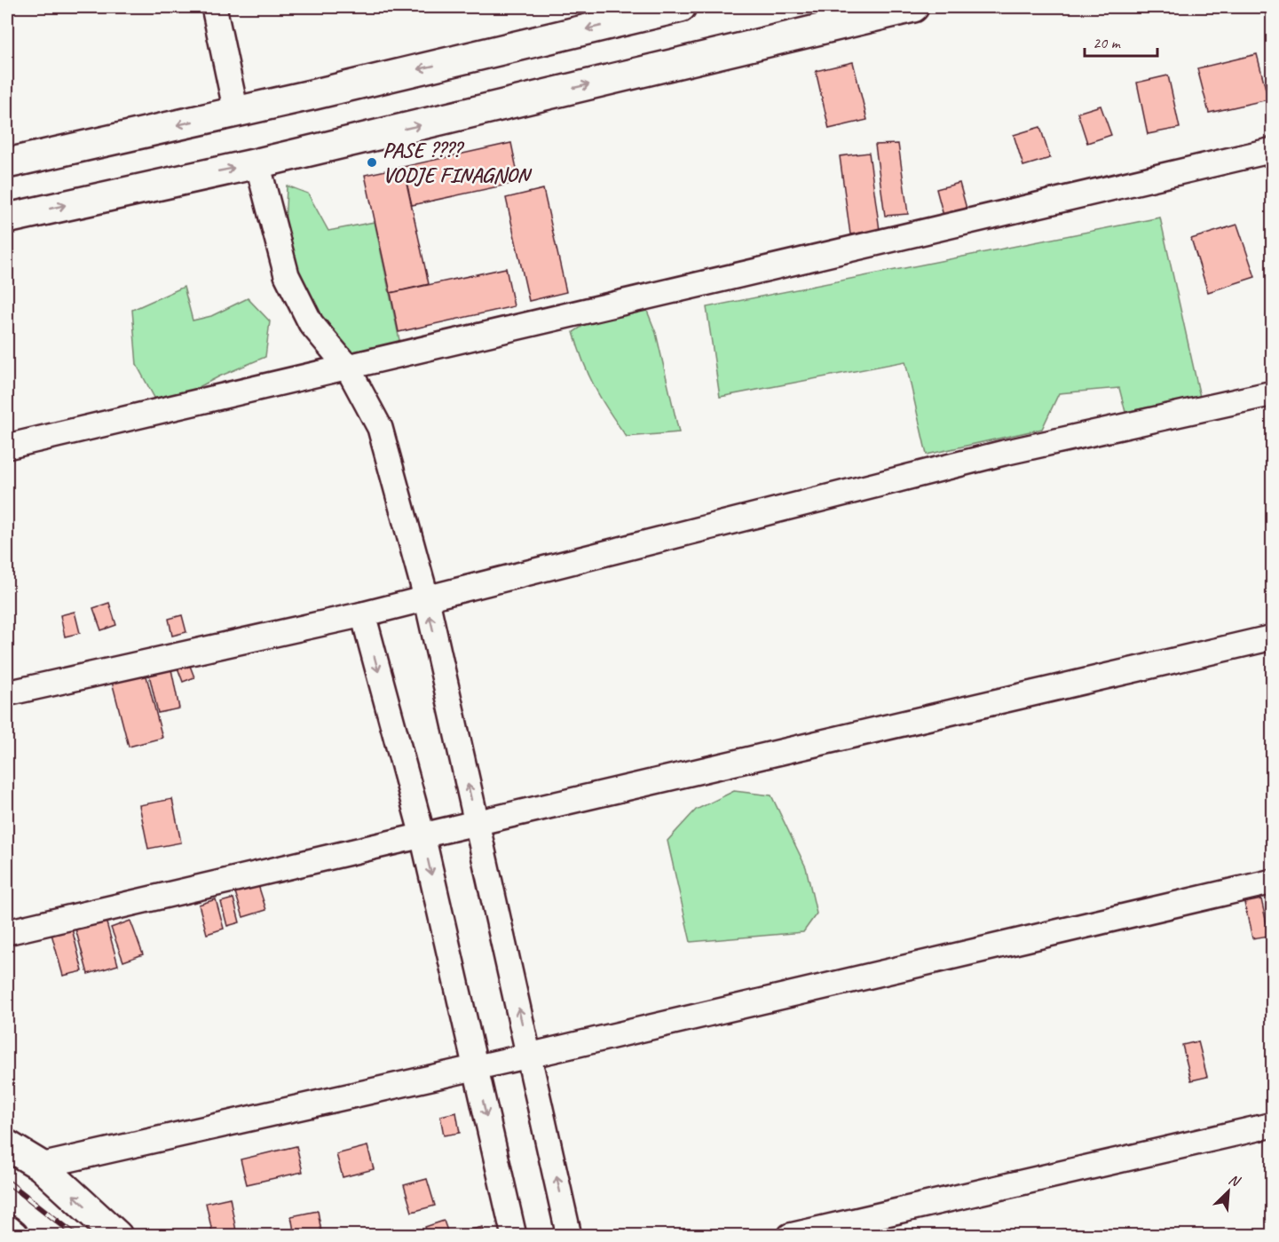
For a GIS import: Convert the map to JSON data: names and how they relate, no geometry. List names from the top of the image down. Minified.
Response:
{"places":["PASE ???? VODJE FINAGNON"],"scale_bar":"20 m","north":"top right"}
